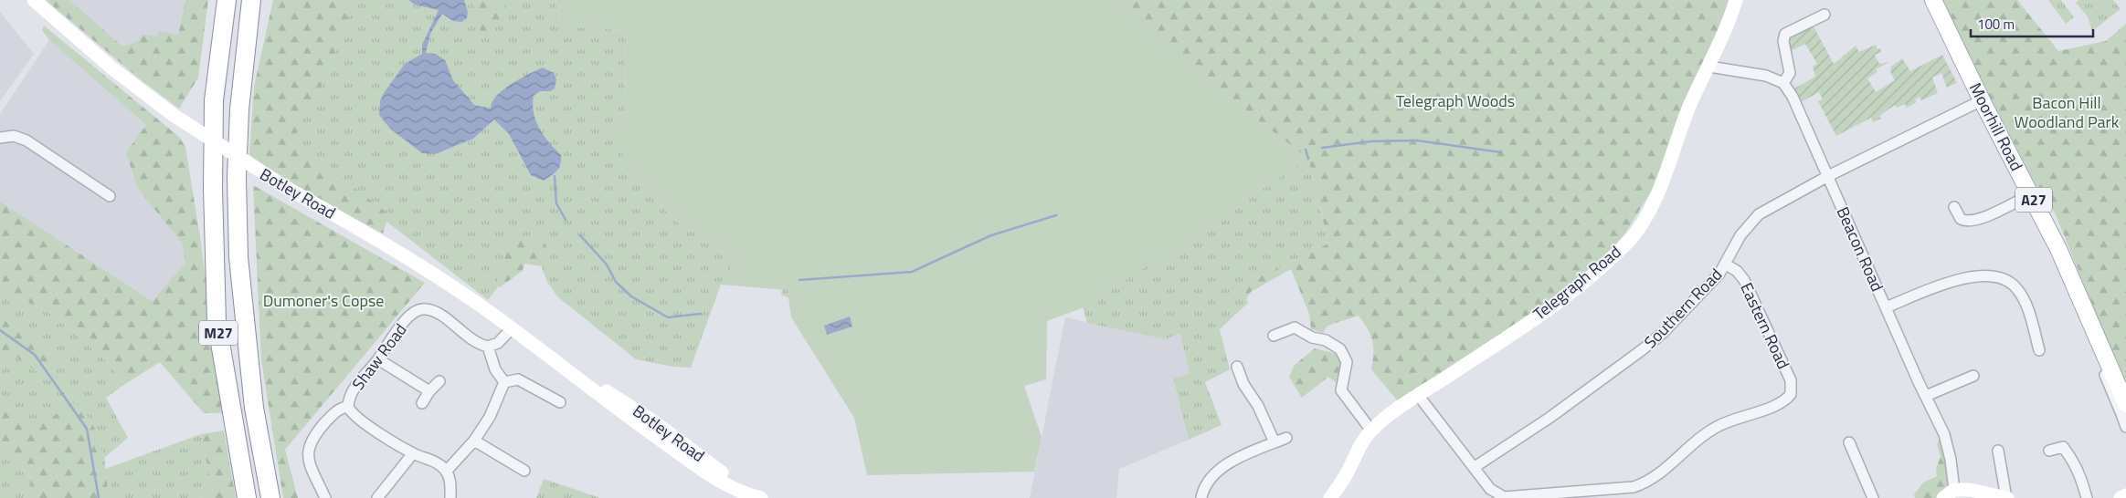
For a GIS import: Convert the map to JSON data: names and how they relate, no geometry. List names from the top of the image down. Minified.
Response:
{"streets":{"highway":["M27"],"main road":["Moorhill Road","Botley Road","A27","Telegraph Road"],"street":["Beacon Road","Southern Road","Eastern Road","Shaw Road"]},"crossings":[["Moorhill Road","Southern Road"],["Beacon Road","Southern Road"],["Southern Road","Eastern Road"]],"parks":["Telegraph Woods","Bacon Hill Woodland Park","Dumoner's Copse"],"scale_bar":"100 m"}
